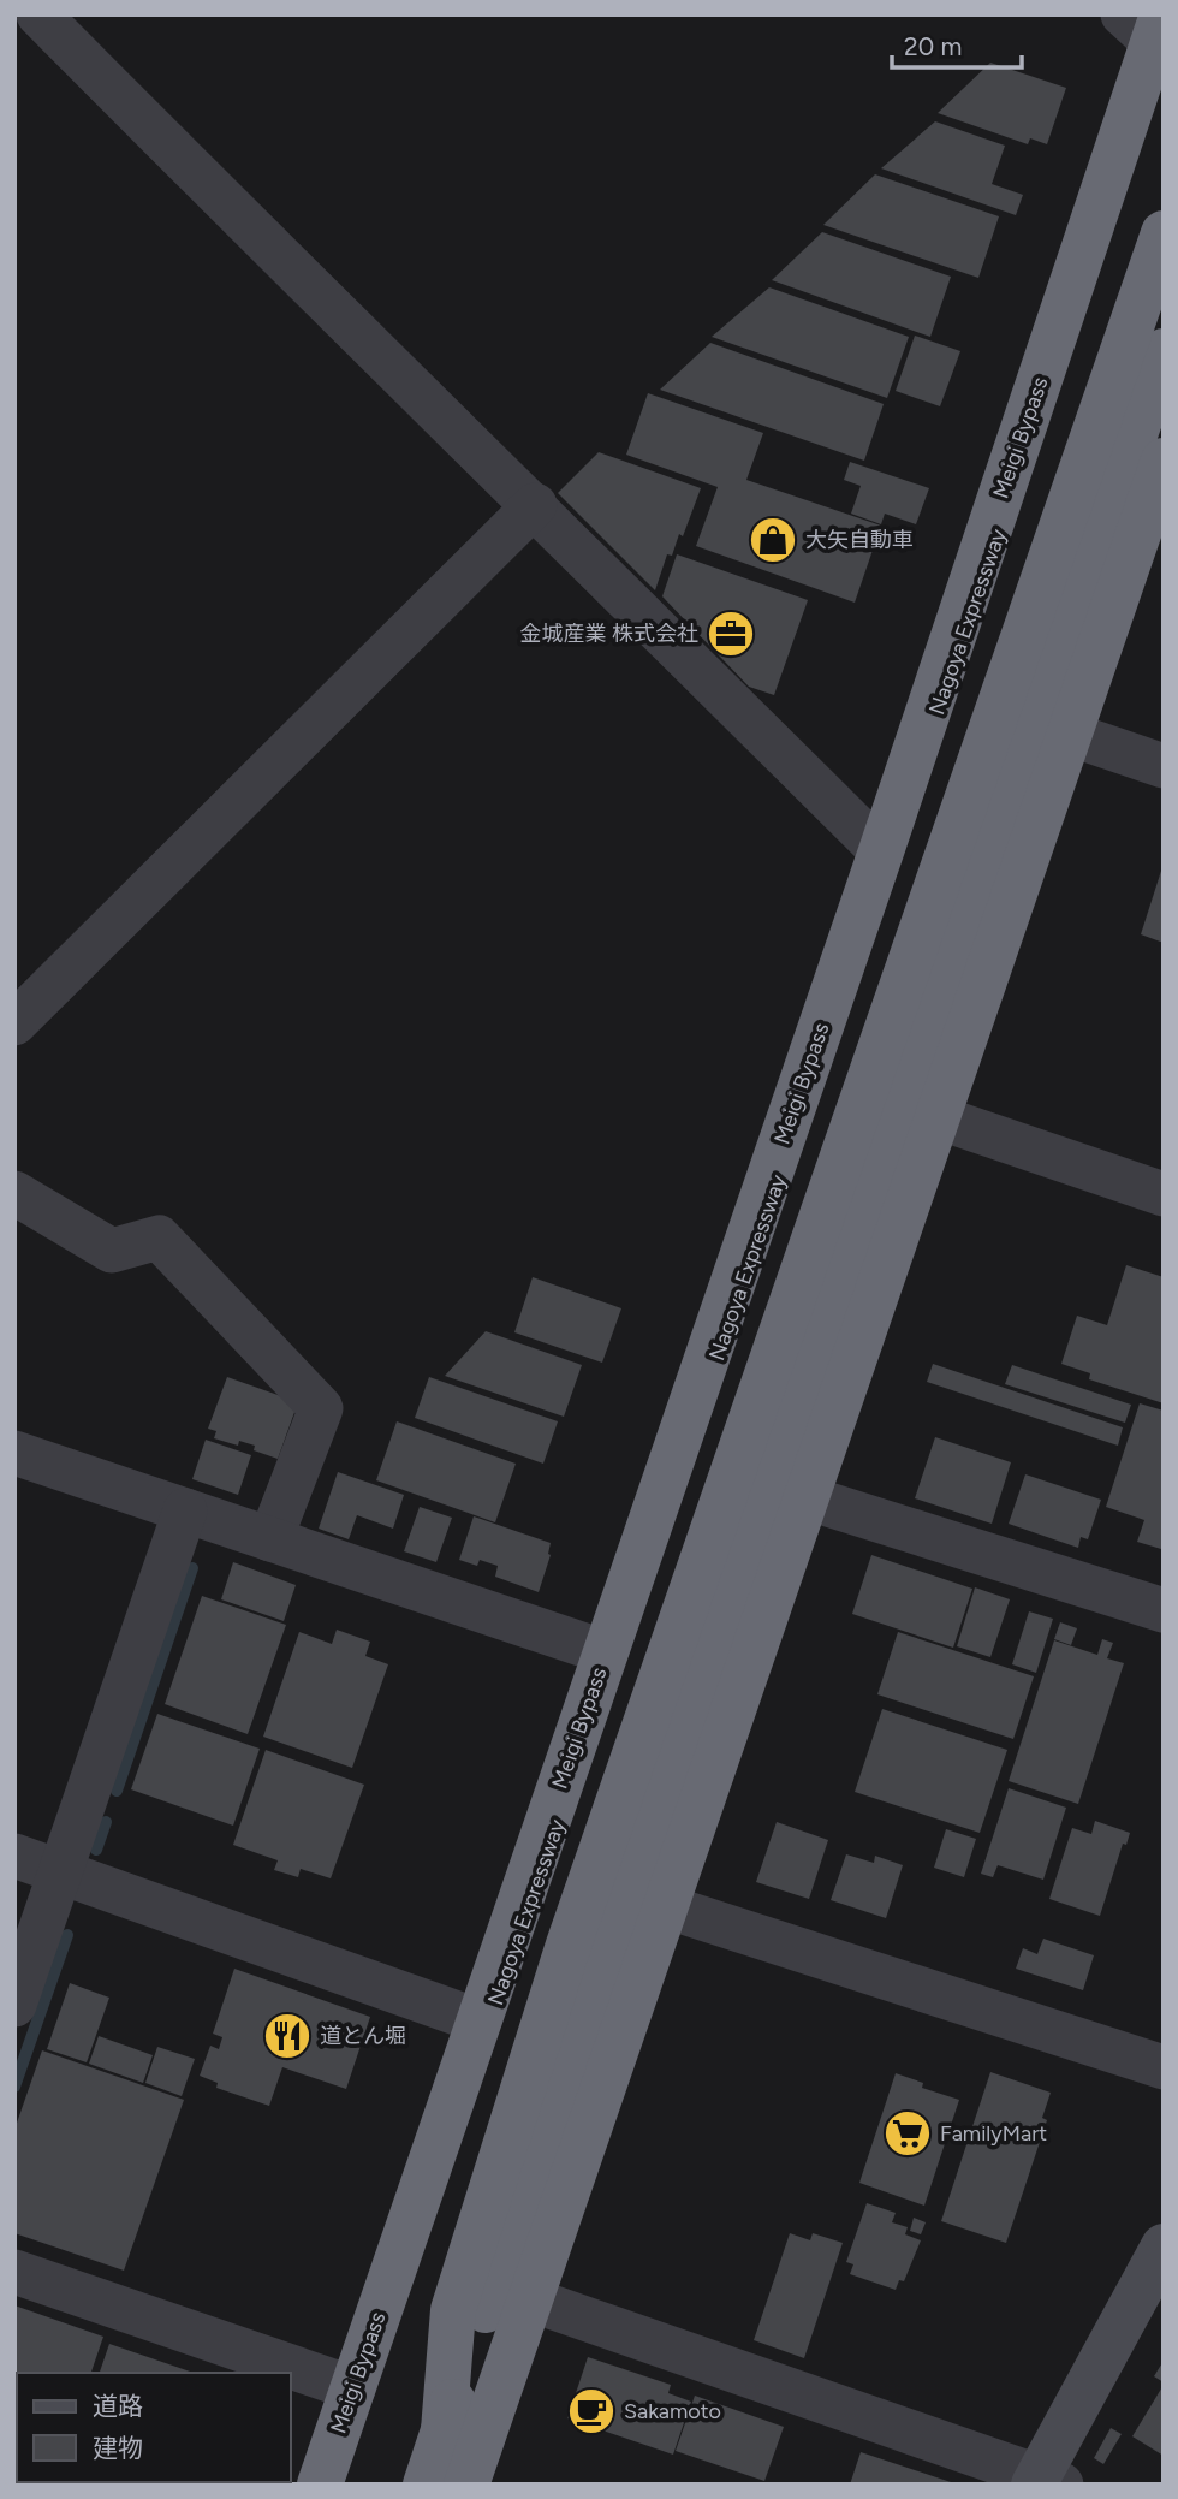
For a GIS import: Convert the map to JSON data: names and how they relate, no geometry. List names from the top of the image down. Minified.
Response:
{"streets":{"highway":["Meigi Bypass","Nagoya Expressway"]},"crossings":[["Meigi Bypass","Nagoya Expressway"]],"places":{"shop":["大矢自動車"],"office":["金城産業 株式会社"],"restaurant":["道とん堀"],"supermarket":["FamilyMart"],"cafe":["Sakamoto"]},"legend":["道路","建物"],"scale_bar":"20 m"}
